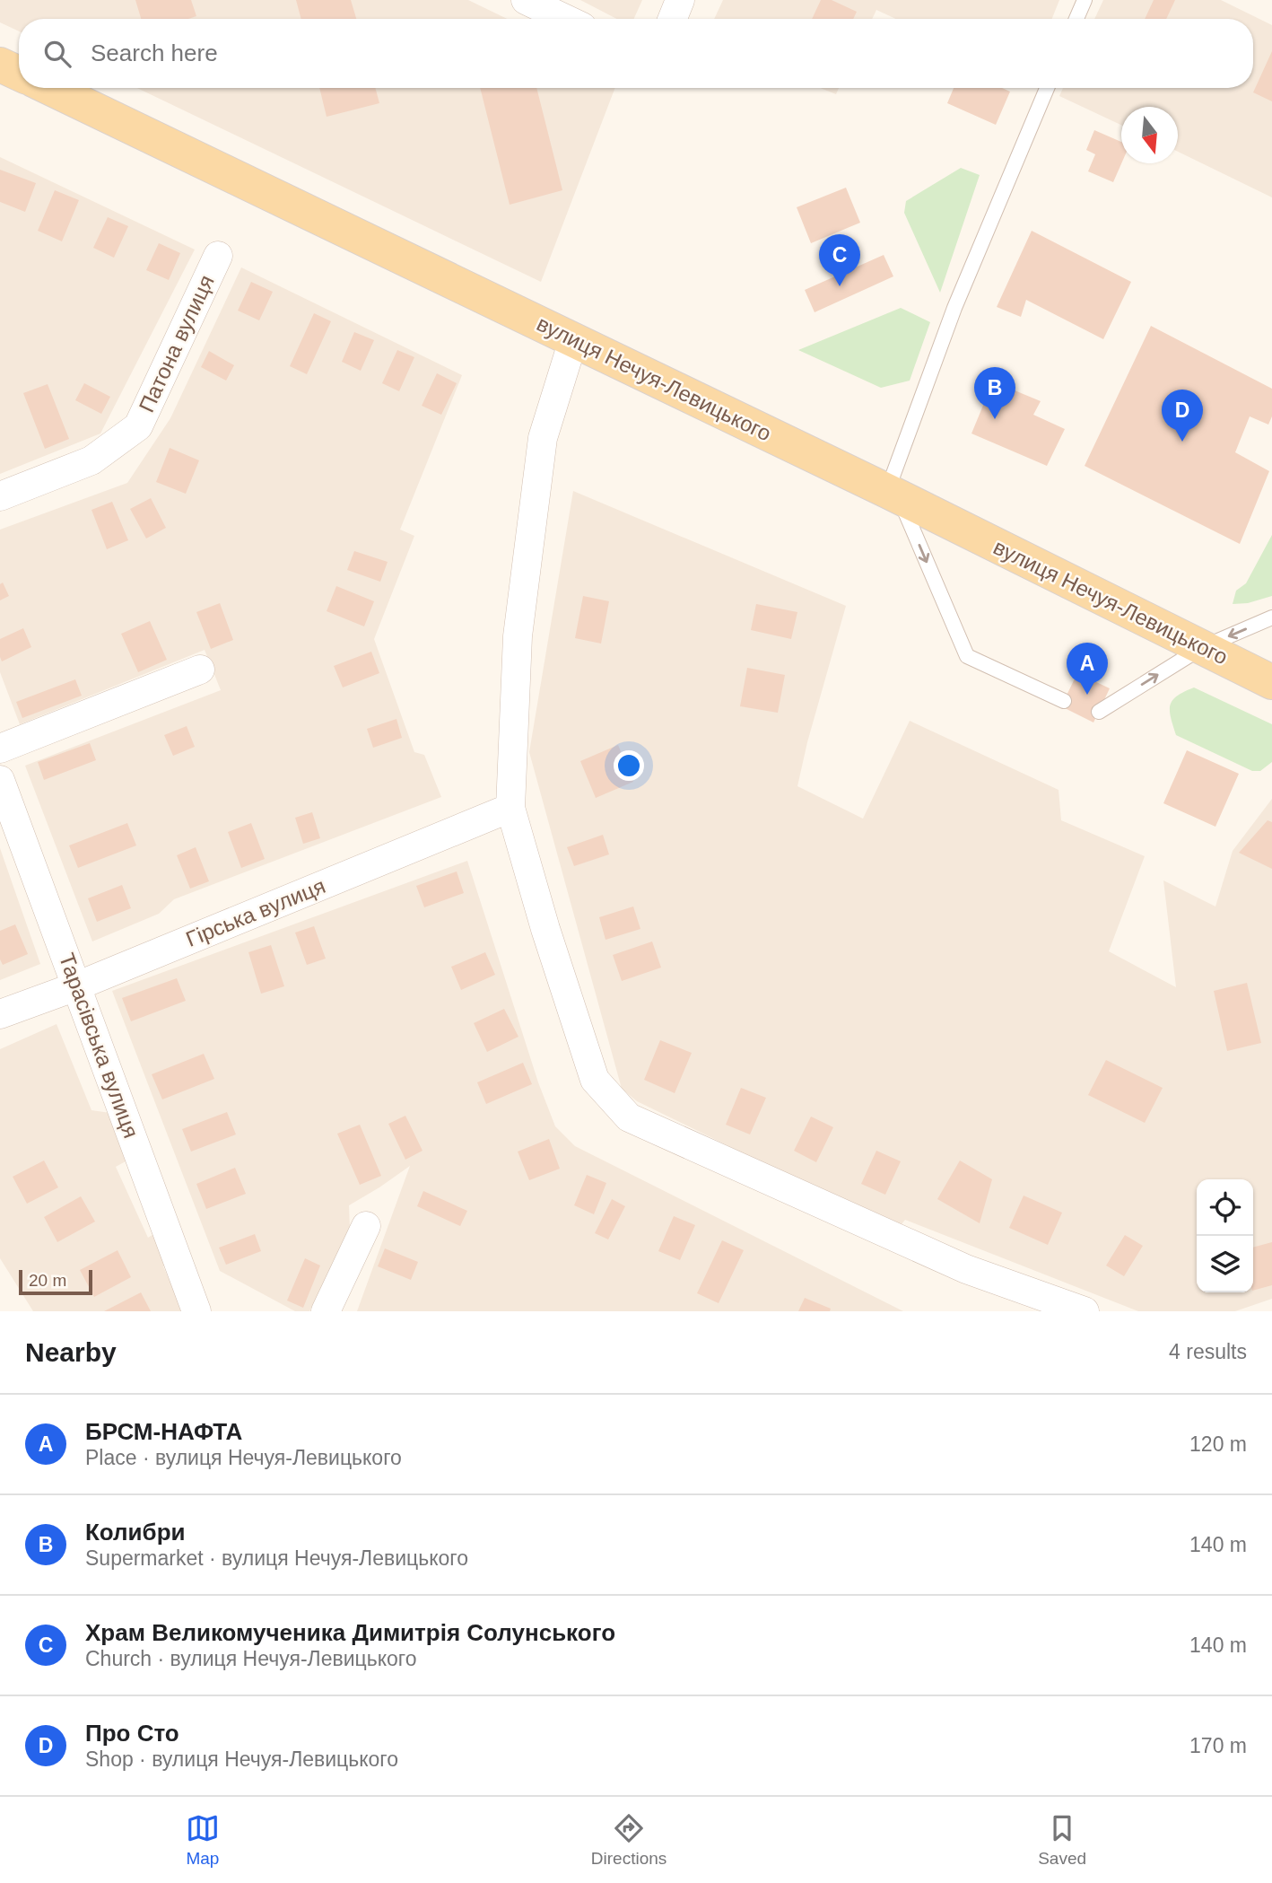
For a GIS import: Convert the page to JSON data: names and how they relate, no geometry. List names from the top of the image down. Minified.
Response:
{"streets":{"main road":["вулиця Нечуя-Левицького"],"street":["Патона вулиця","Гірська вулиця","Тарасівська вулиця"]},"crossings":[["Гірська вулиця","Тарасівська вулиця"]],"scale_bar":"20 m","north":"bottom","page":{"search":"Search here","pins":["C","B","D","A"],"scale":"20 m","heading":["Nearby","4 results"],"list":[{"mark":"A","name":"БРСМ-НАФТА","note":"Place · вулиця Нечуя-Левицького","value":"120 m"},{"mark":"B","name":"Колибри","note":"Supermarket · вулиця Нечуя-Левицького","value":"140 m"},{"mark":"C","name":"Храм Великомученика Димитрія Солунського","note":"Church · вулиця Нечуя-Левицького","value":"140 m"},{"mark":"D","name":"Про Сто","note":"Shop · вулиця Нечуя-Левицького","value":"170 m"}],"nav":["Map","Directions","Saved"]}}
